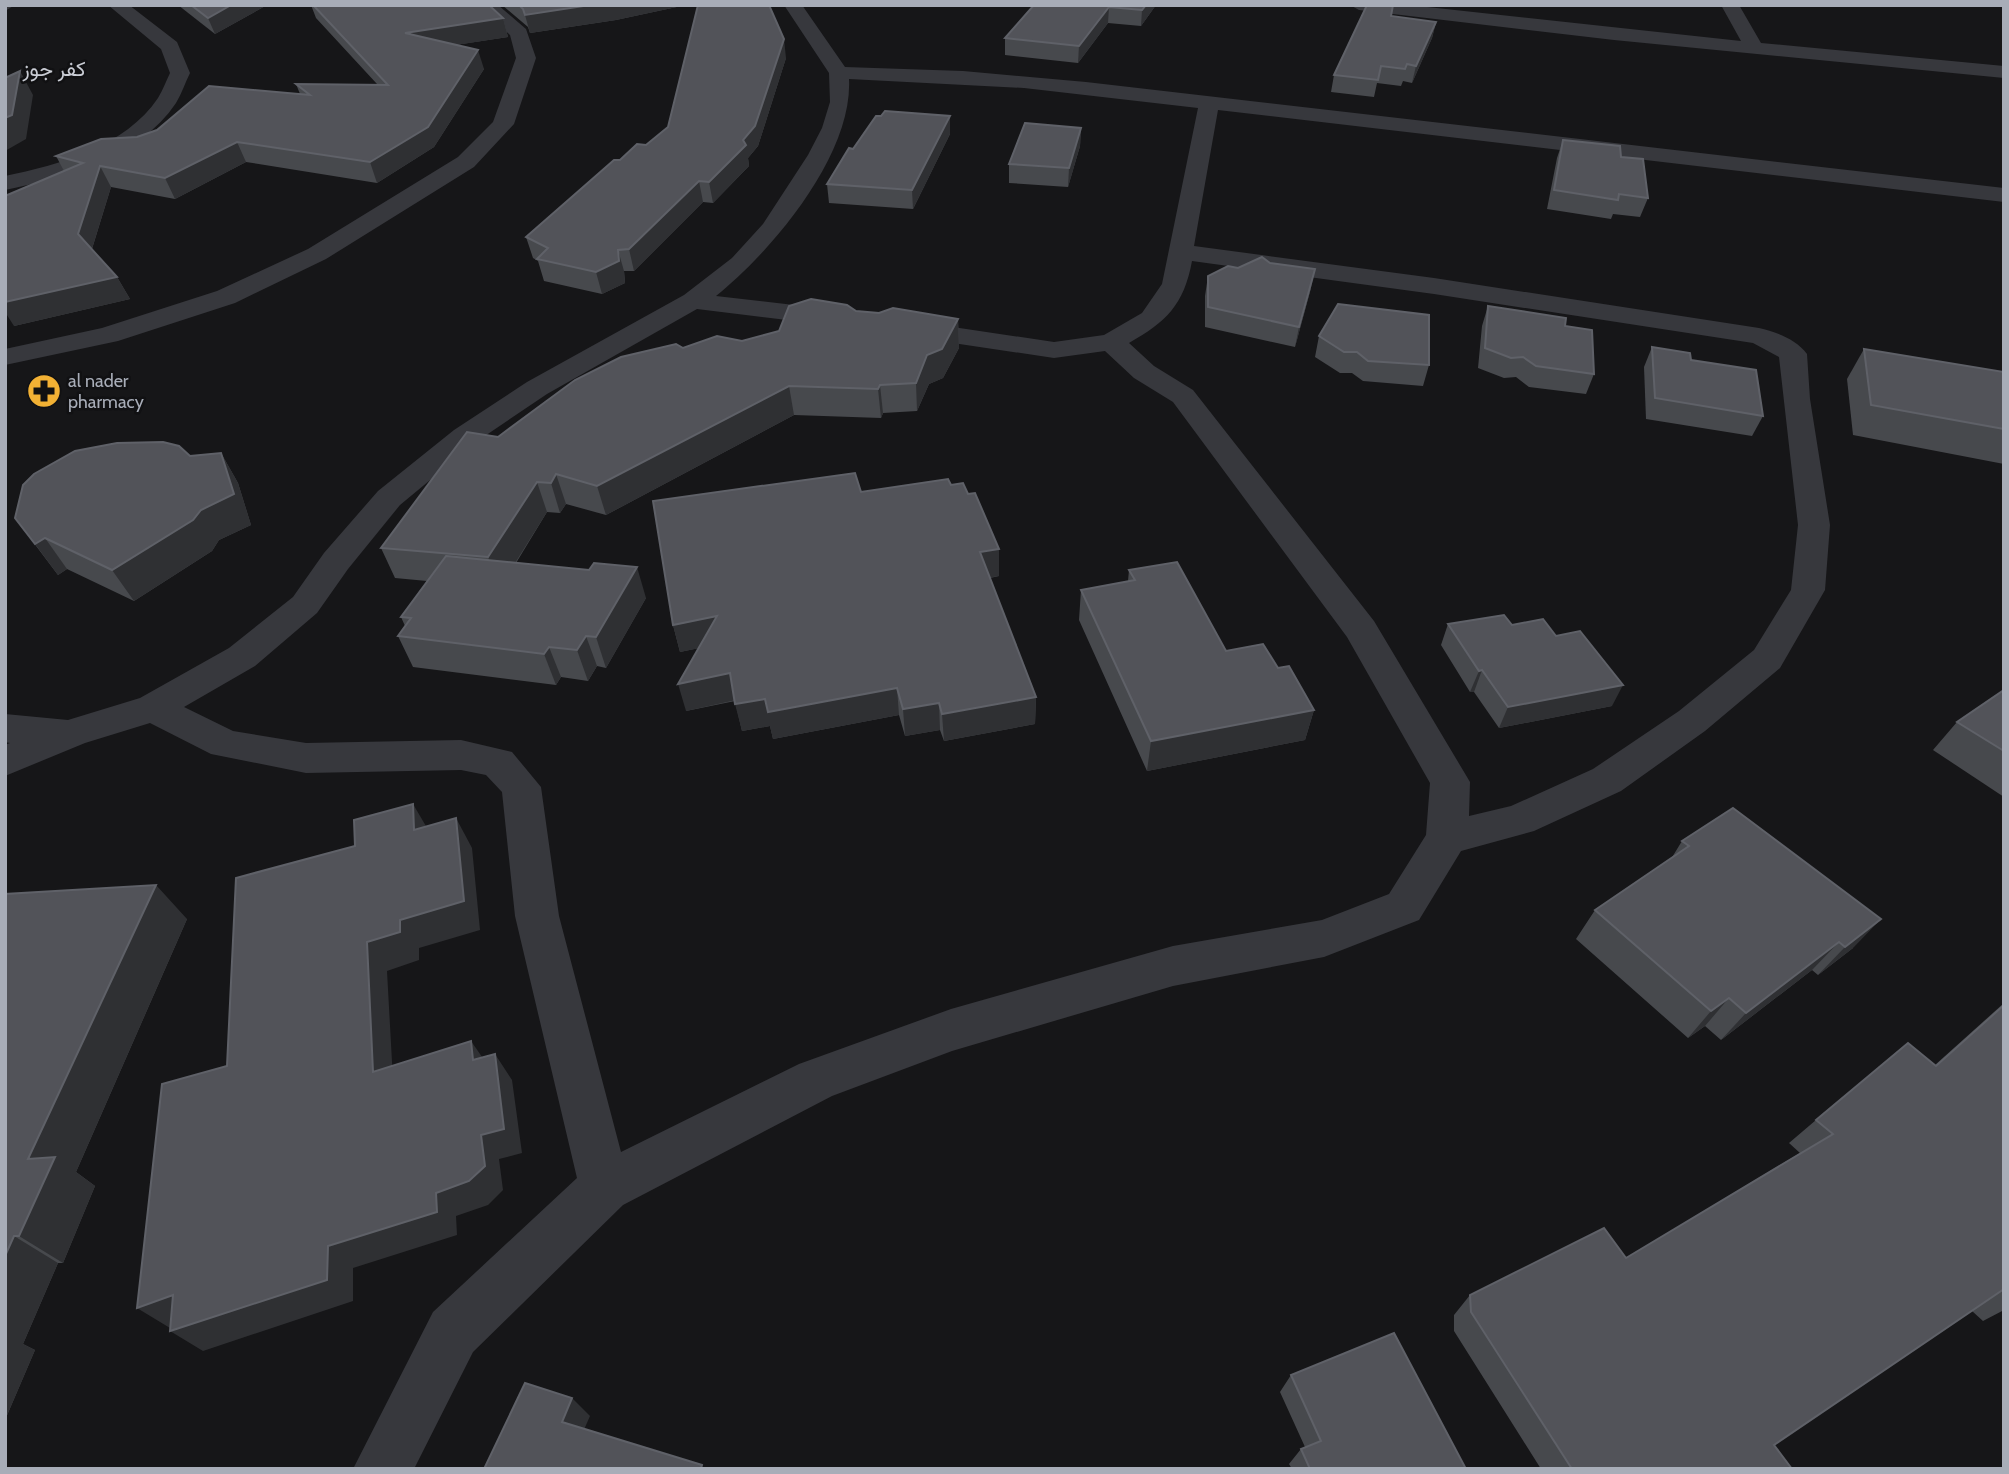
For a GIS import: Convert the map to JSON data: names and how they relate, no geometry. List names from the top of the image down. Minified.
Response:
{"districts":["كفر جوز"],"places":{"pharmacy":["al nader pharmacy"]}}
